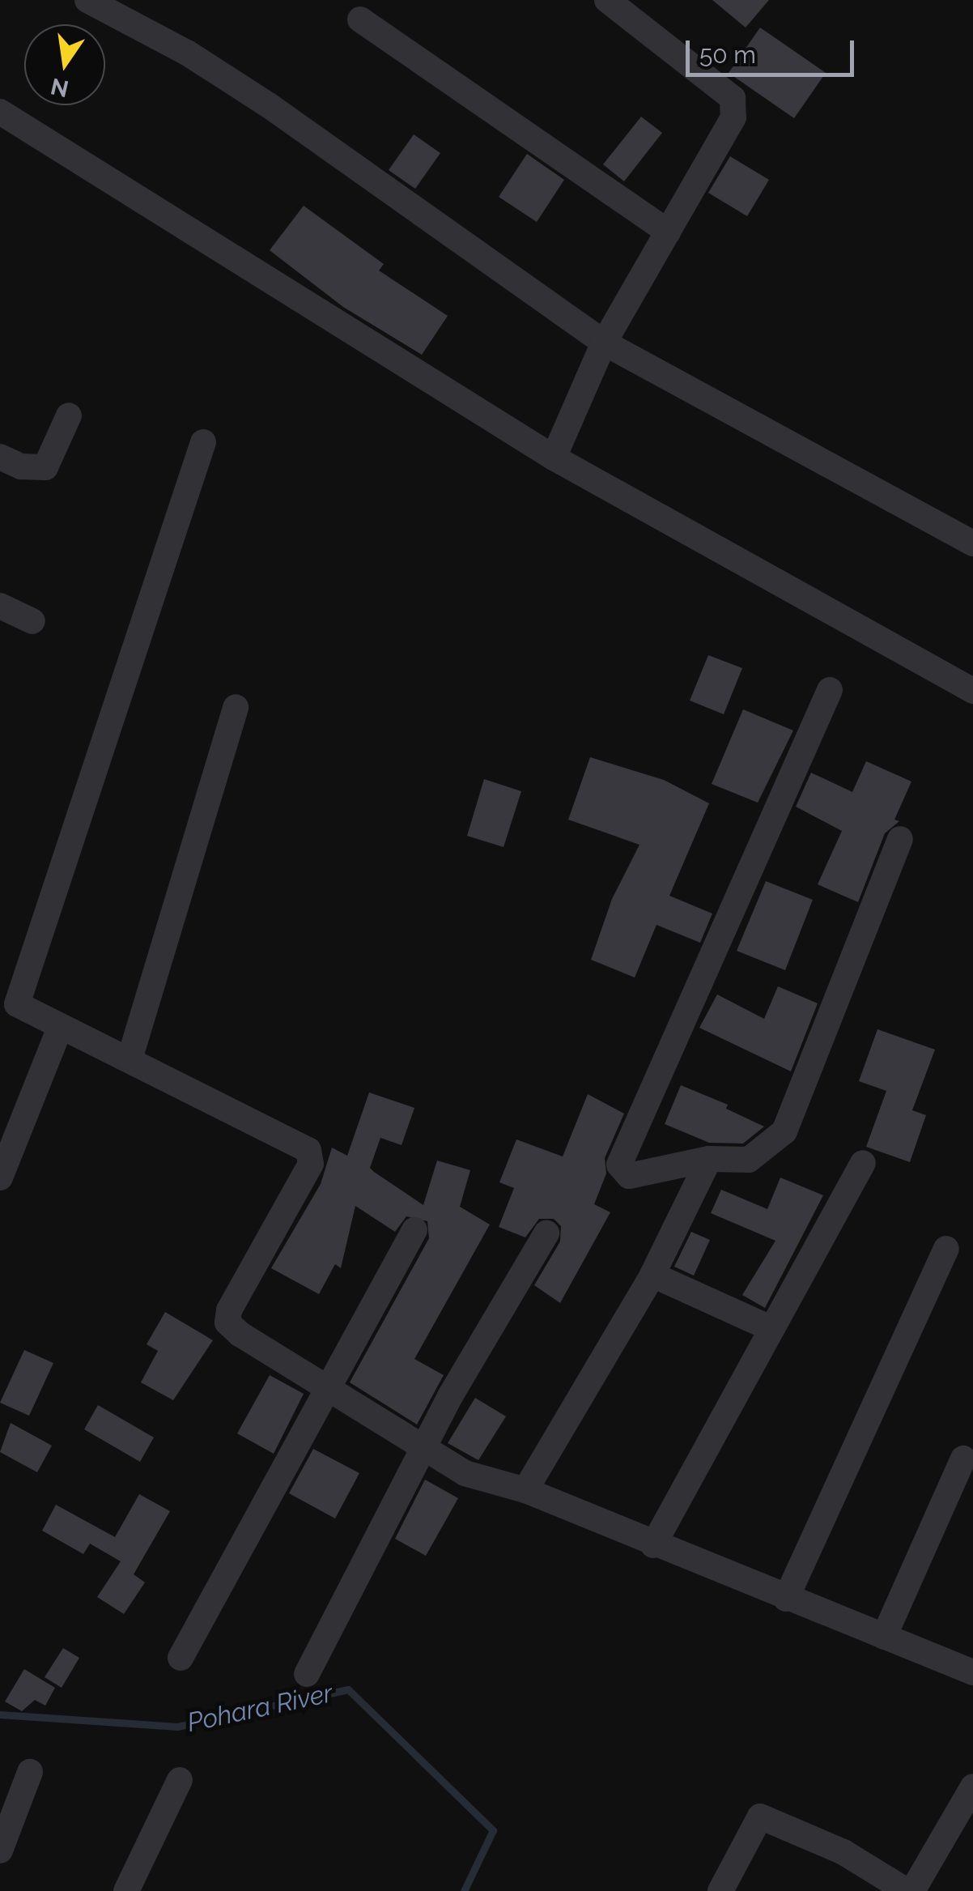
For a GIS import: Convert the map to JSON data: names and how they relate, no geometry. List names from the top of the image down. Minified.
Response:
{"water":["Pohara River"],"scale_bar":"50 m","north":"bottom"}
